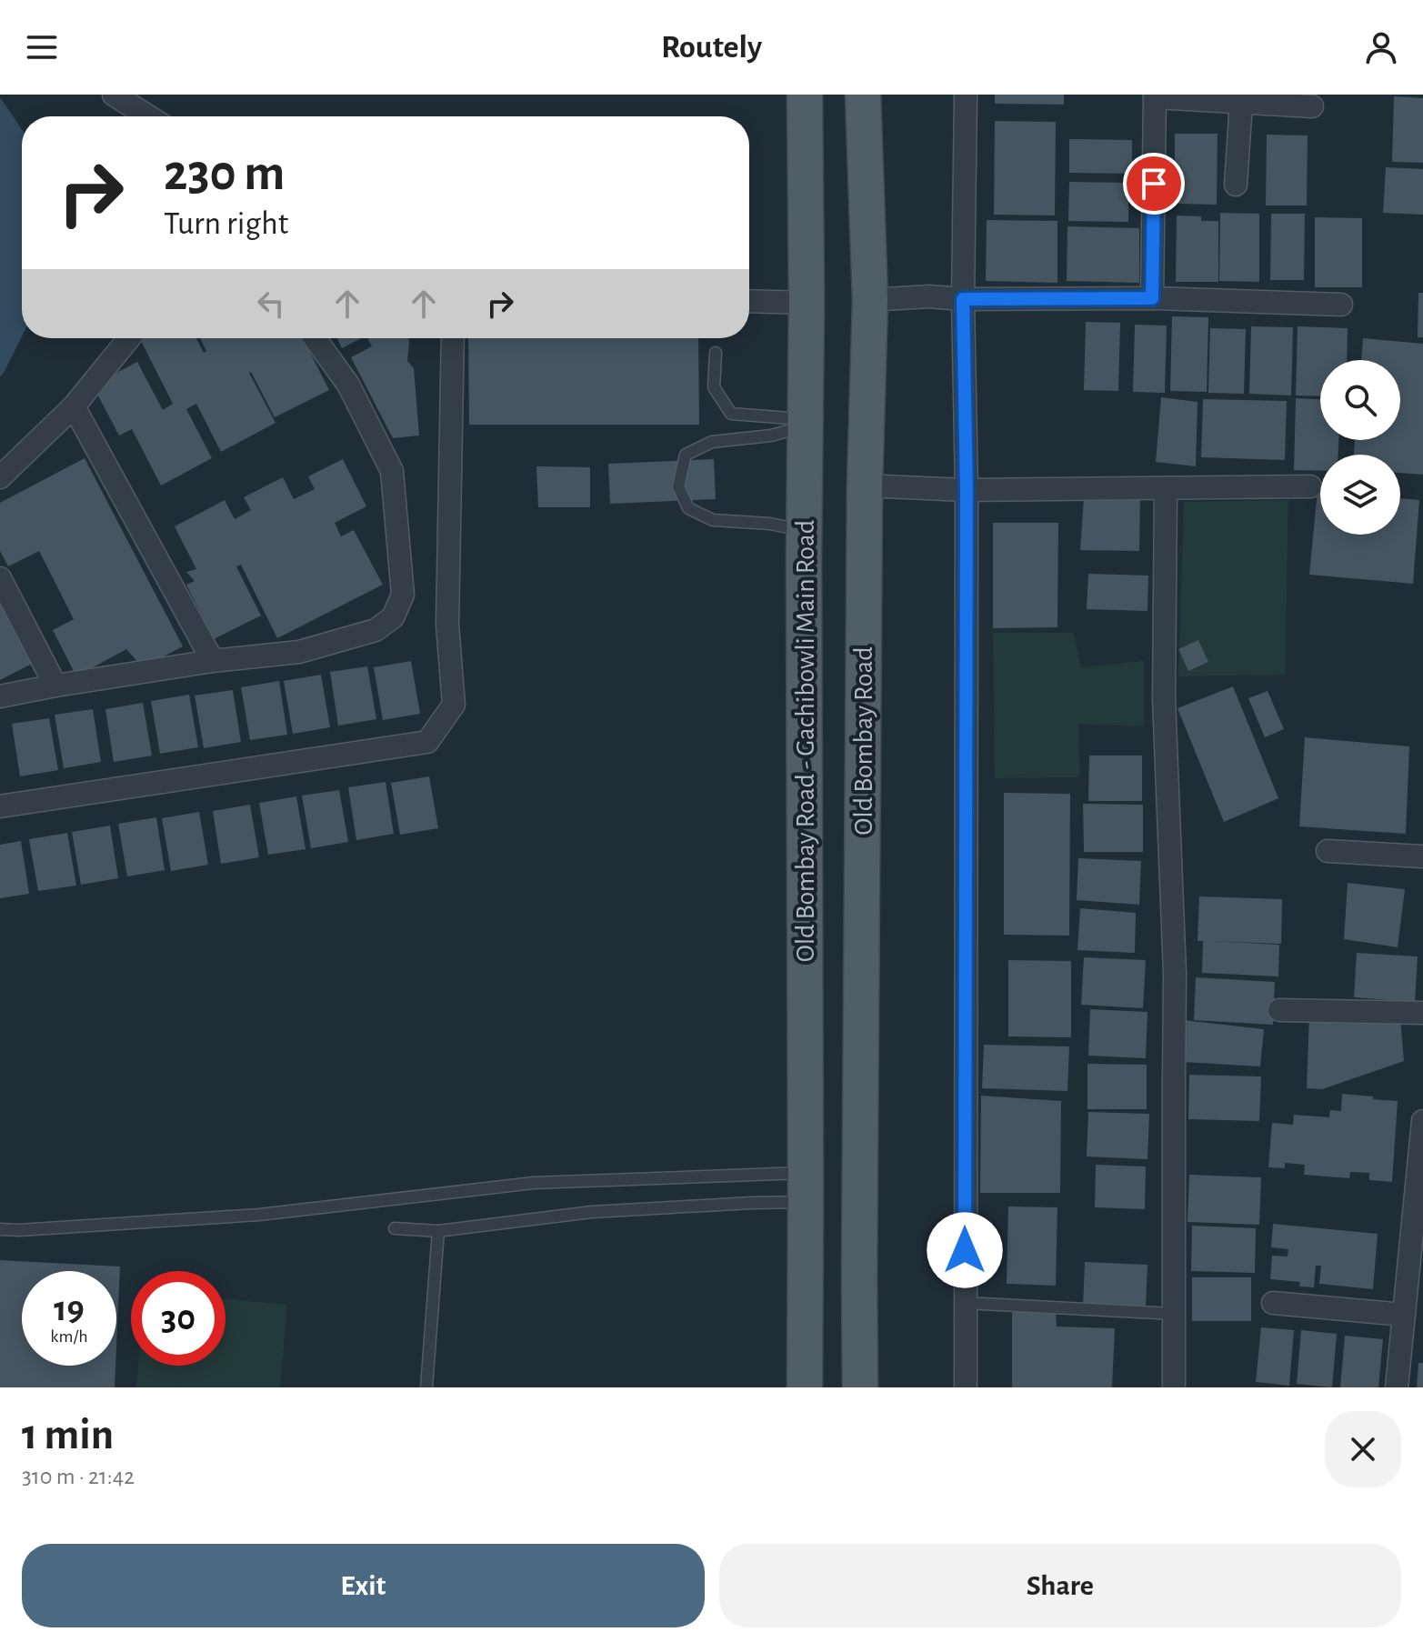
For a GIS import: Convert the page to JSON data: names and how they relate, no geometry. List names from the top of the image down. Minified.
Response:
{"streets":{"main road":["Old Bombay Road - Gachibowli Main Road","Old Bombay Road"]},"page":{"header":"Routely","turn":["230 m","Turn right"],"speed":"19 km/h","limit":"30","heading":["1 min","310 m · 21:42"],"buttons":["Exit","Share"]}}
